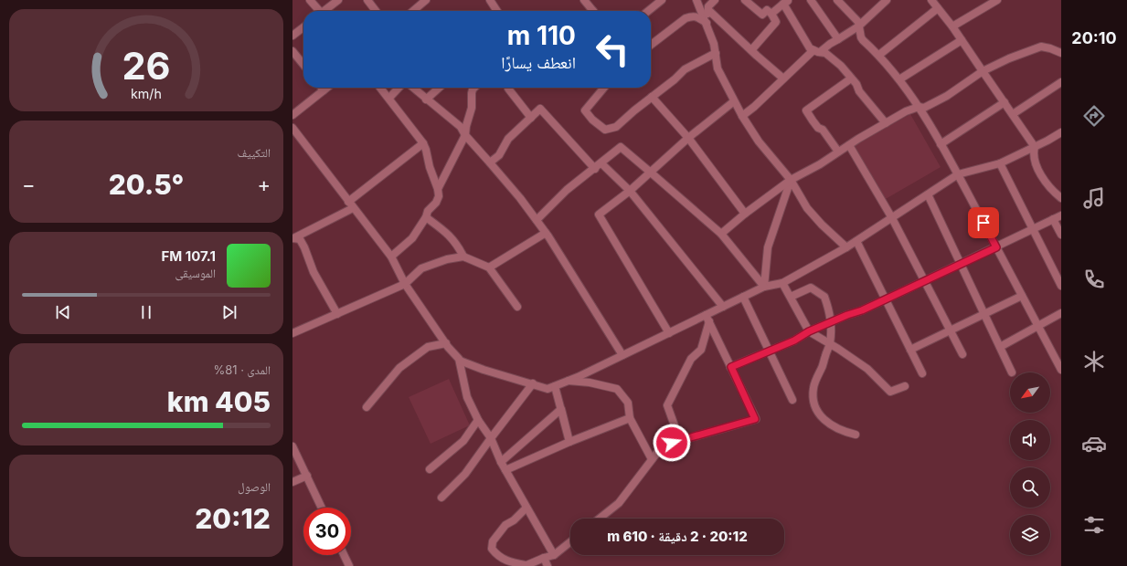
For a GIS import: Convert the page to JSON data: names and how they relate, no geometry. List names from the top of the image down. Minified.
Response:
{"north":"bottom left","page":{"tabs":"20:10","turn":["110 m","انعطف يسارًا"],"tile":["التكييف",["المدى · 81%","405 km"],["الوصول","20:12"]],"heat":["−","20.5°","+"],"song":["107.1 FM","الموسيقى"],"limit":"30","trip":"20:12 · 2 دقيقة · 610 m","gauge":["26","km/h"]}}
